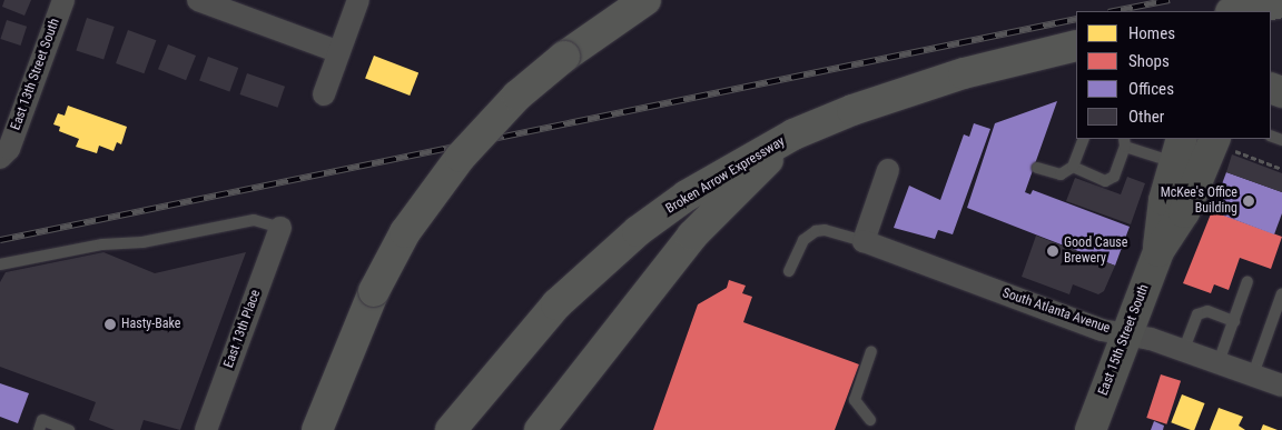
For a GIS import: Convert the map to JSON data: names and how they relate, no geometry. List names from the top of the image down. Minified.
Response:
{"streets":{"highway":["Broken Arrow Expressway"],"main road":["East 15th Street South"],"street":["East 13th Street South","South Atlanta Avenue","East 13th Place"]},"crossings":[["South Atlanta Avenue","East 15th Street South"]],"places":["McKee's Office Building","Good Cause Brewery","Hasty-Bake"],"legend":["Homes","Shops","Offices","Other"]}
